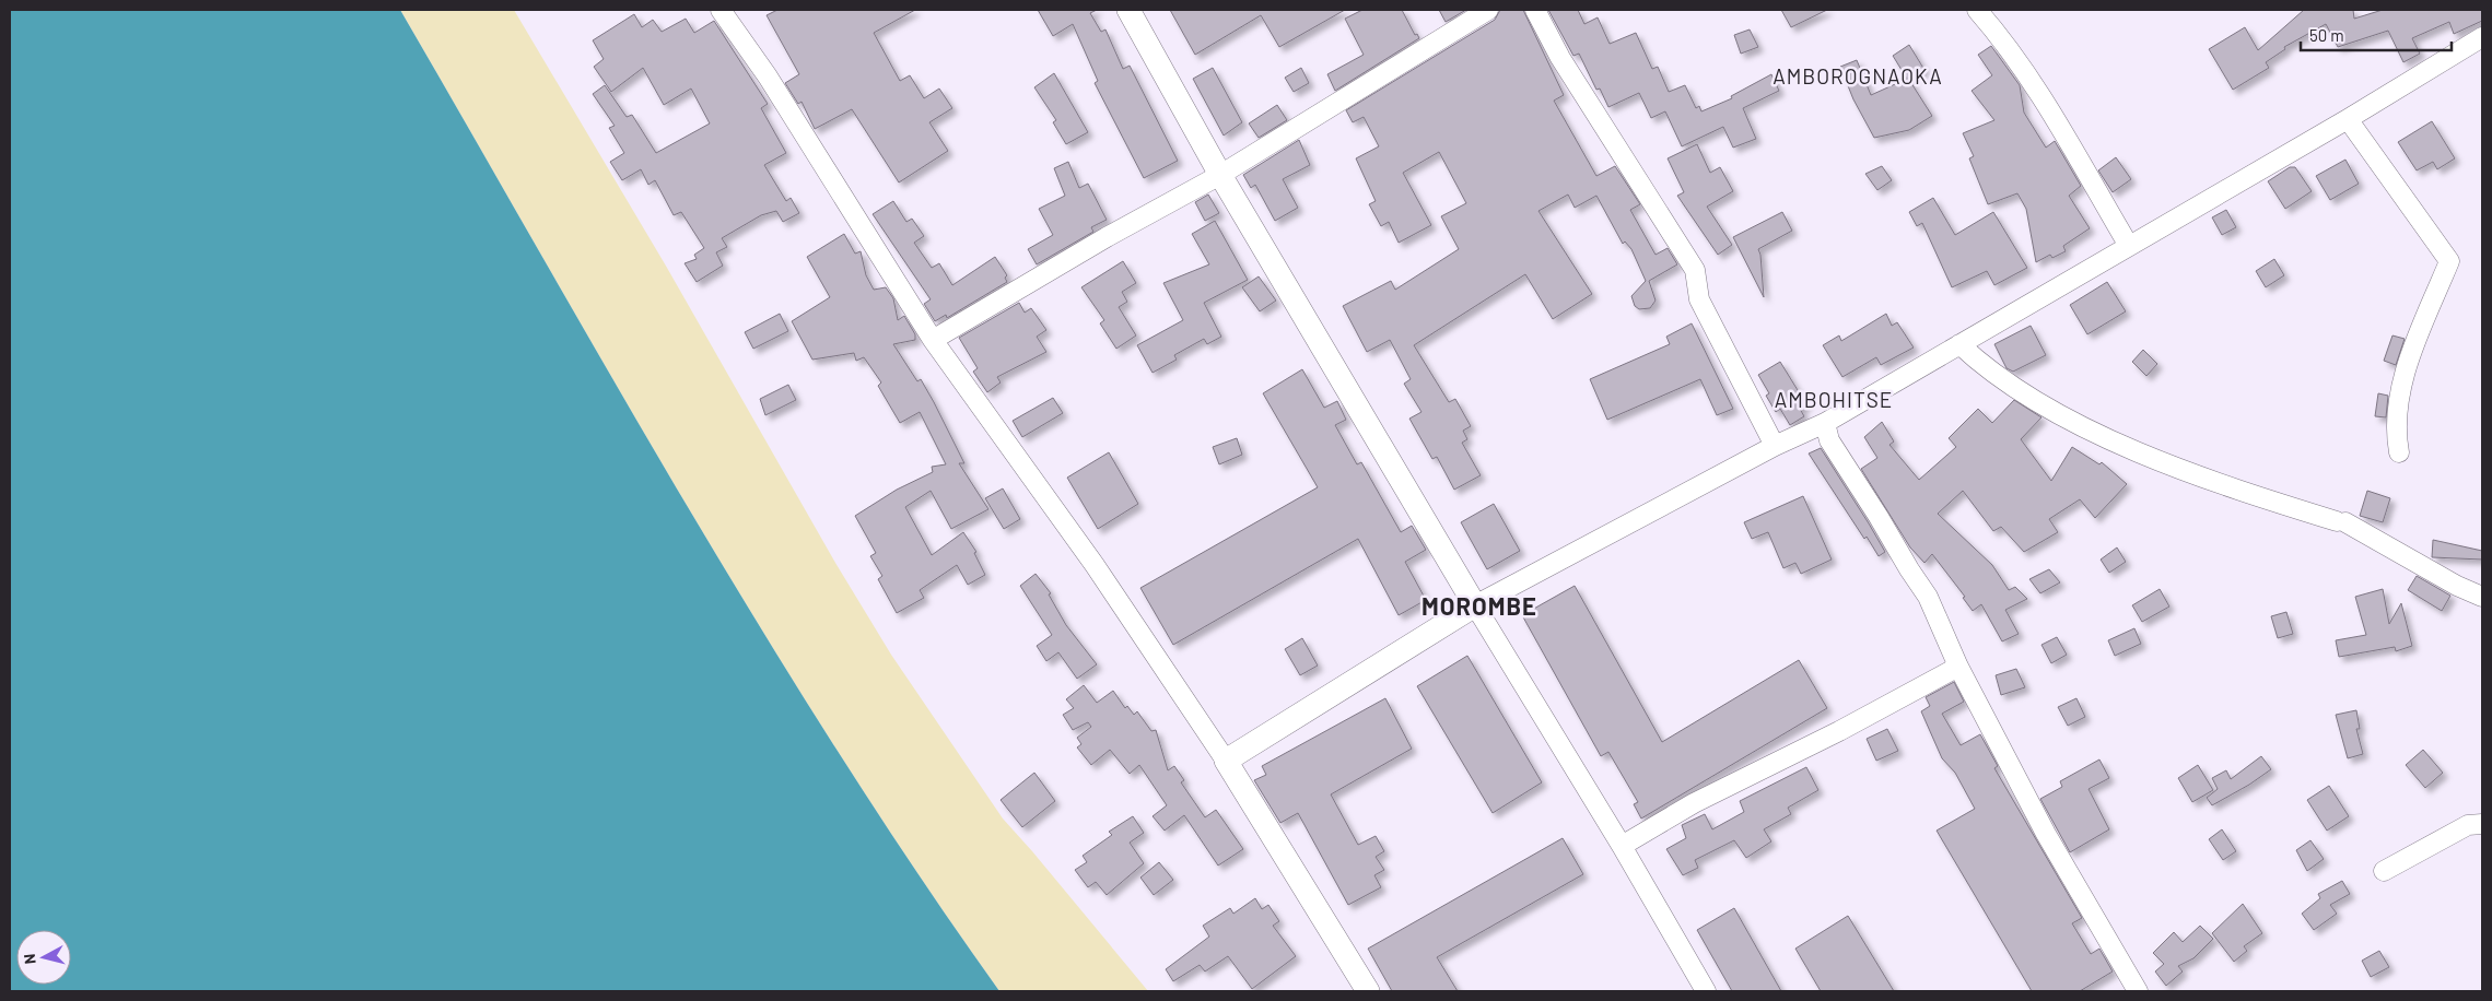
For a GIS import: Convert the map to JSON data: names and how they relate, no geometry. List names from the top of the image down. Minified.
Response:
{"districts":["AMBOROGNAOKA","AMBOHITSE","MOROMBE"],"scale_bar":"50 m","north":"left"}
